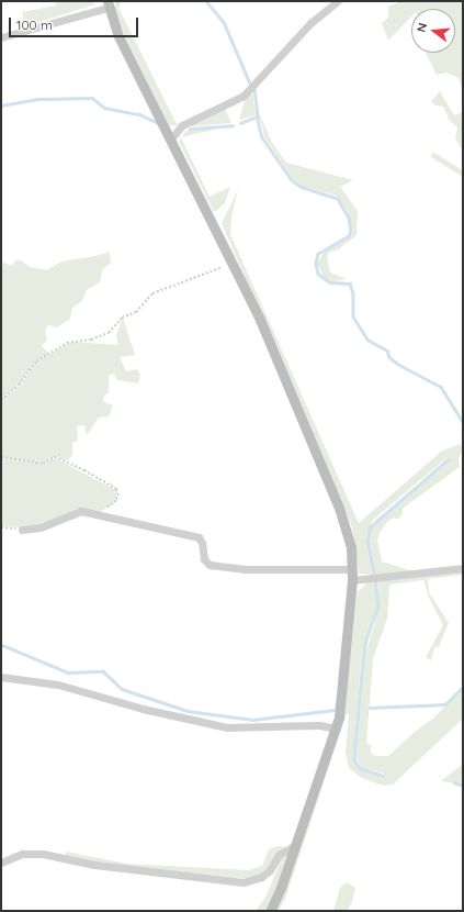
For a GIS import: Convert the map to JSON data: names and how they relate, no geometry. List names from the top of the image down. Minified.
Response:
{"scale_bar":"100 m","north":"left"}
